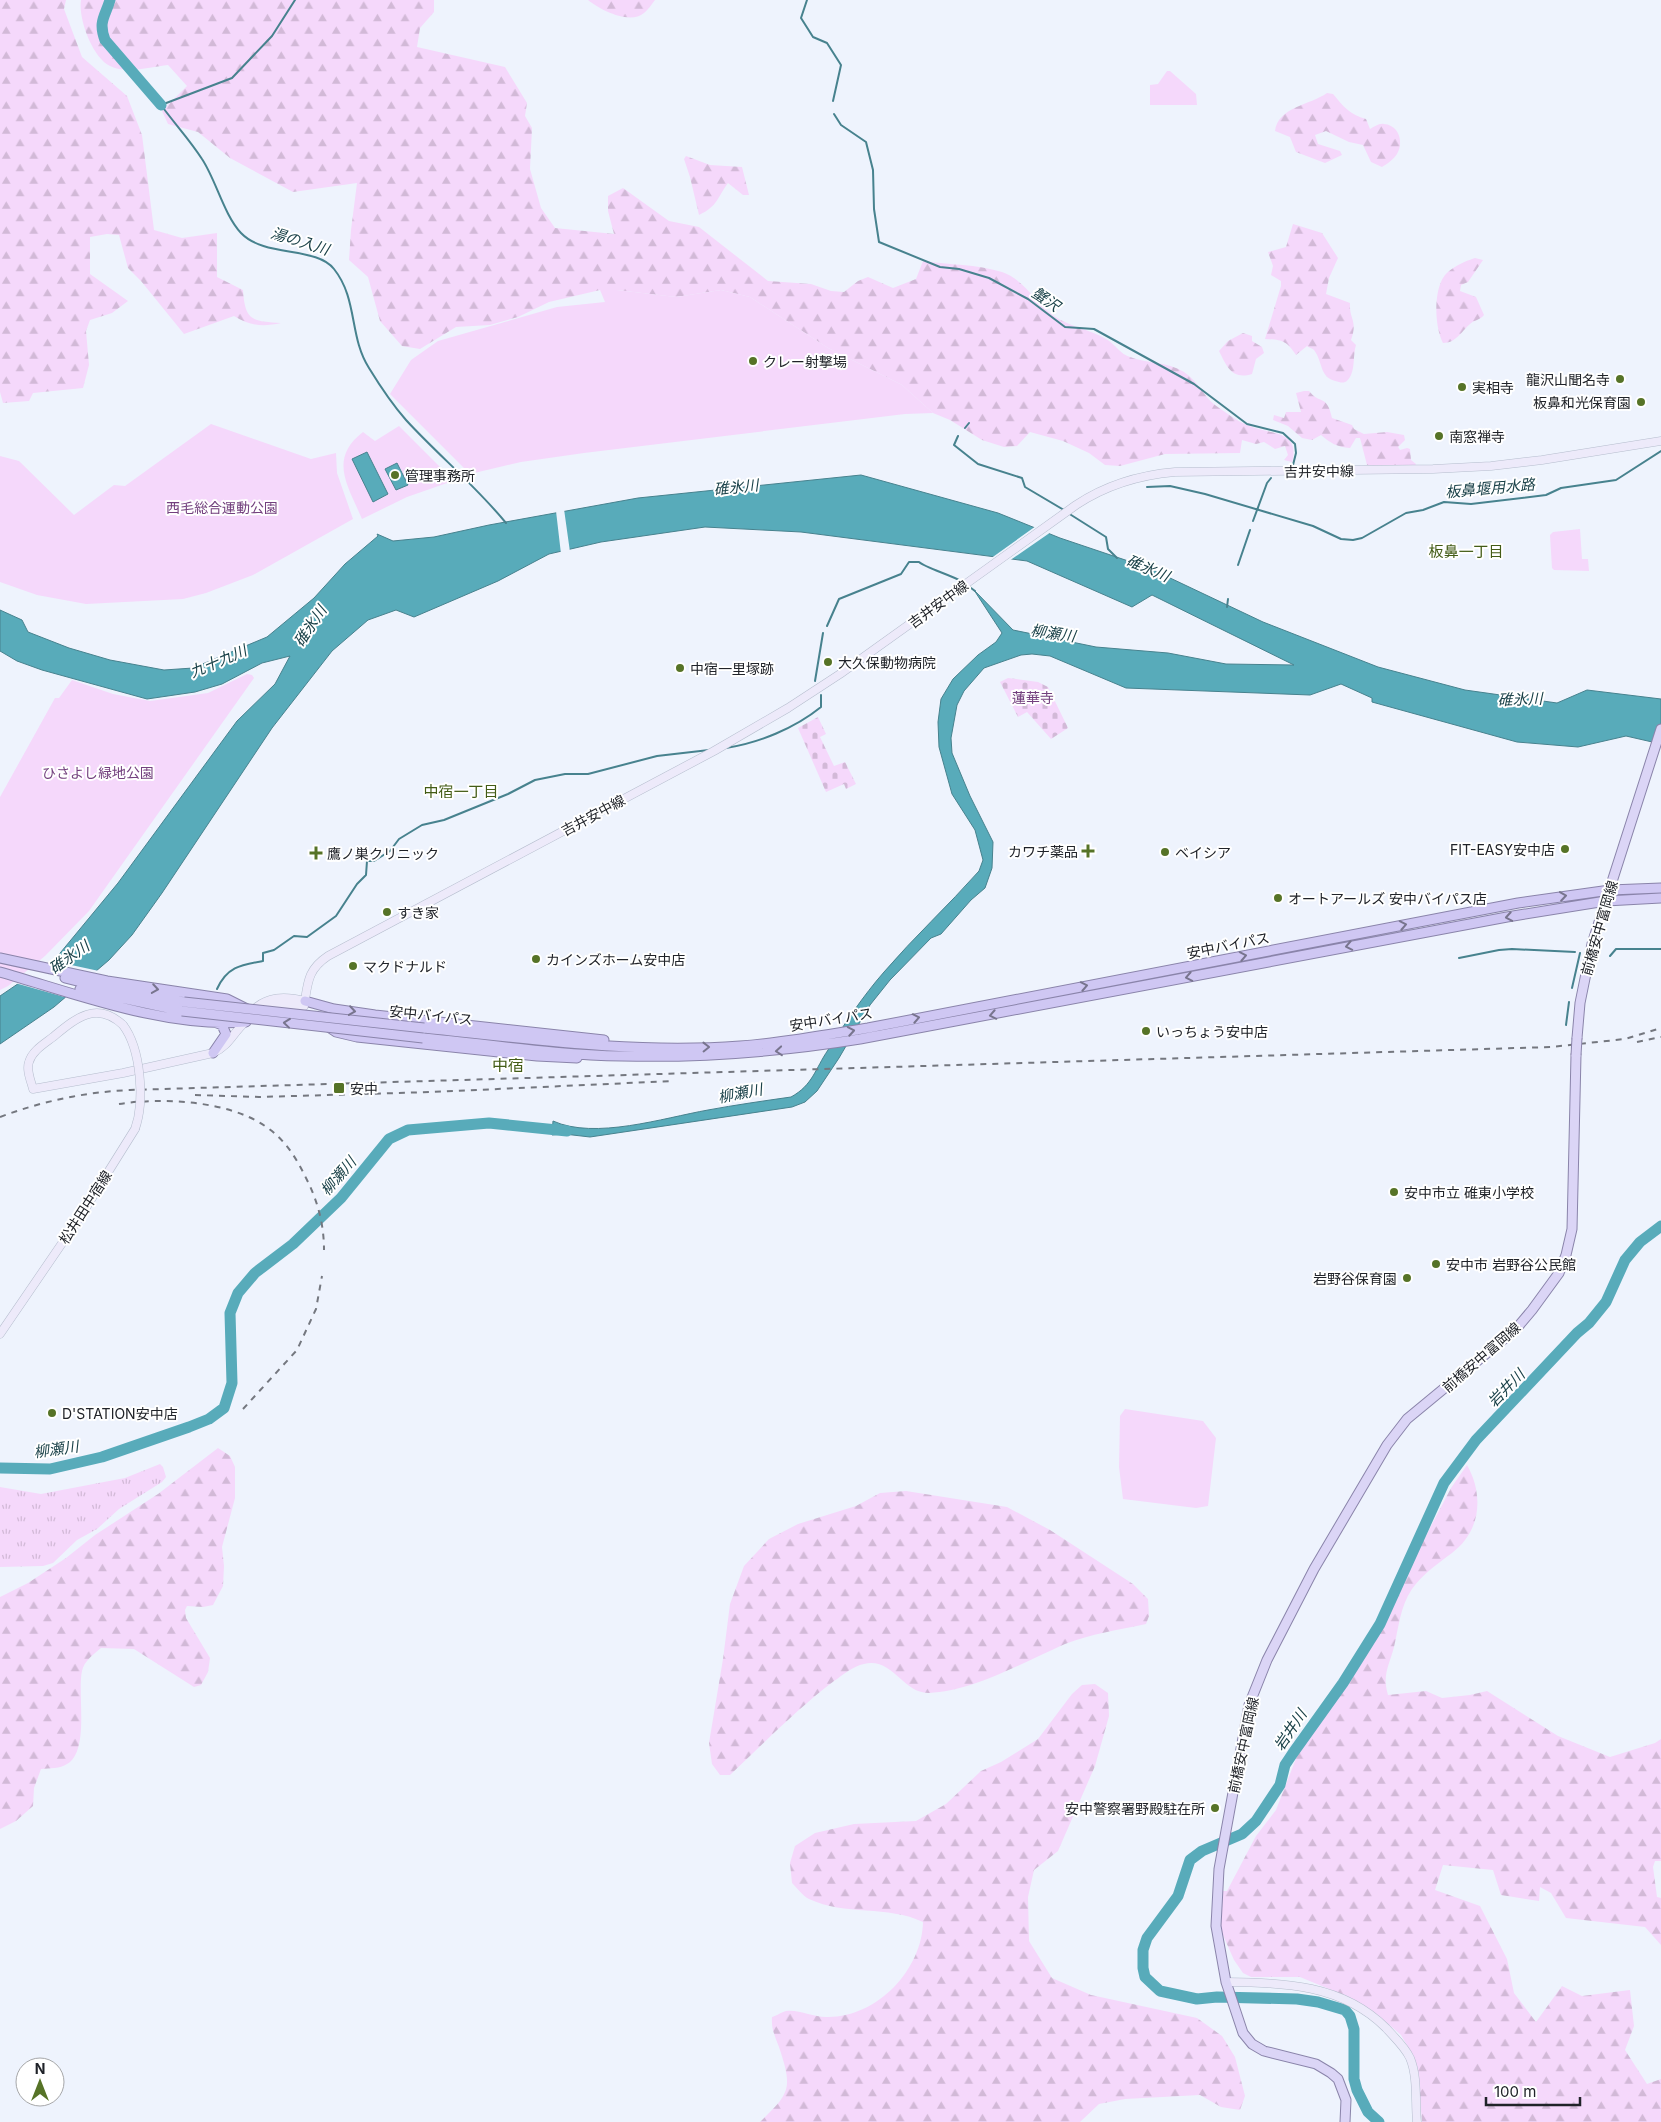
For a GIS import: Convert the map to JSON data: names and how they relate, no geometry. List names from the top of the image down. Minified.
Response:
{"streets":{"highway":["安中バイパス"],"main road":["吉井安中線","前橋安中富岡線","松井田中宿線"]},"crossings":[["吉井安中線","松井田中宿線"],["前橋安中富岡線","安中バイパス"]],"districts":["板鼻一丁目","中宿一丁目","中宿"],"water":["湯の入川","蟹沢","碓氷川","板鼻堰用水路","柳瀬川","九十九川","岩井川"],"parks":["西毛総合運動公園","蓮華寺","ひさよし緑地公園"],"places":{"other":["クレー射撃場","龍沢山聞名寺","実相寺","板鼻和光保育園","南窓禅寺","管理事務所","大久保動物病院","中宿一里塚跡","FIT-EASY安中店","ベイシア","オートアールズ 安中バイパス店","すき家","カインズホーム安中店","マクドナルド","いっちょう安中店","安中市立 碓東小学校","安中市 岩野谷公民館","岩野谷保育園","D'STATION安中店","安中警察署野殿駐在所"],"health":["カワチ薬品","鷹ノ巣クリニック"],"transit":["安中"]},"scale_bar":"100 m","north":"top"}
